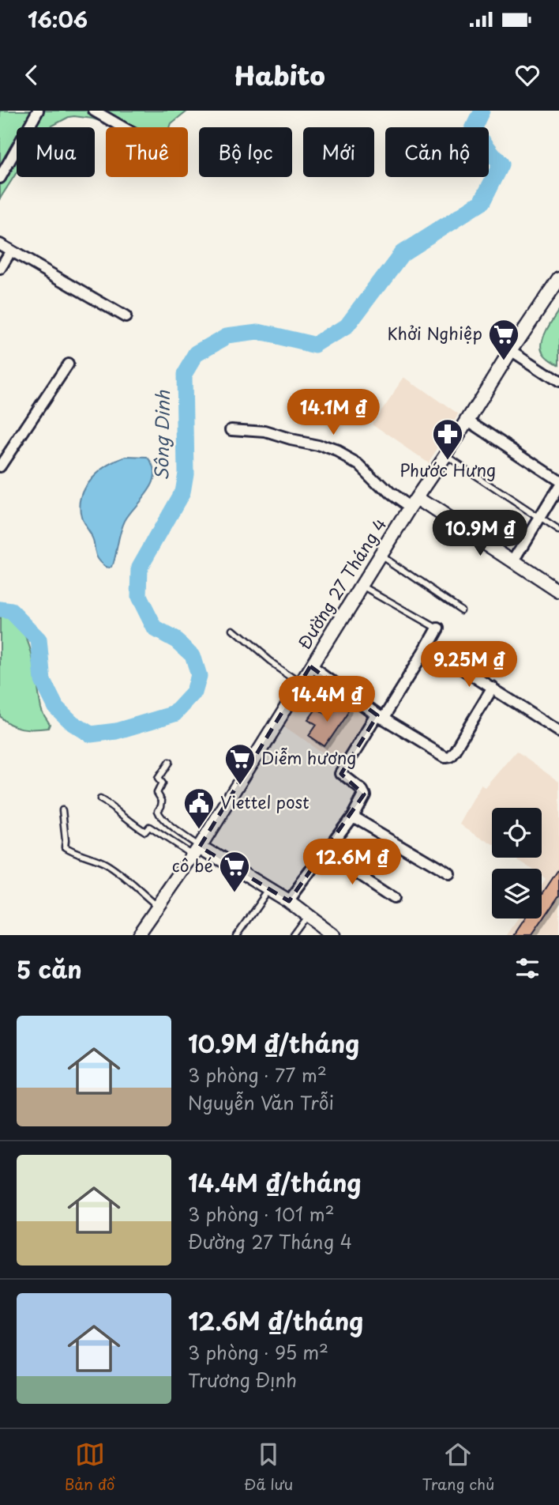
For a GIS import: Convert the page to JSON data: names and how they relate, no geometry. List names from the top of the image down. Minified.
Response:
{"streets":{"street":["Đường 27 Tháng 4"]},"water":["Sông Dinh"],"places":{"supermarket":["Khởi Nghiệp","Diễm hương","cô bé"],"pharmacy":["Phước Hưng"],"public building":["Viettel post"]},"page":{"status":"16:06","header":"Habito","chip":["Mua","Thuê","Bộ lọc","Mới","Căn hộ"],"price":["14.1M ₫","10.9M ₫","9.25M ₫","14.4M ₫","12.6M ₫"],"heading":"5 căn","list":[{"name":"10.9M ₫/tháng","note":"3 phòng · 77 m² · Nguyễn Văn Trỗi"},{"name":"14.4M ₫/tháng","note":"3 phòng · 101 m² · Đường 27 Tháng 4"},{"name":"12.6M ₫/tháng","note":"3 phòng · 95 m² · Trương Định"}],"tabs":["Bản đồ","Đã lưu","Trang chủ"]}}
